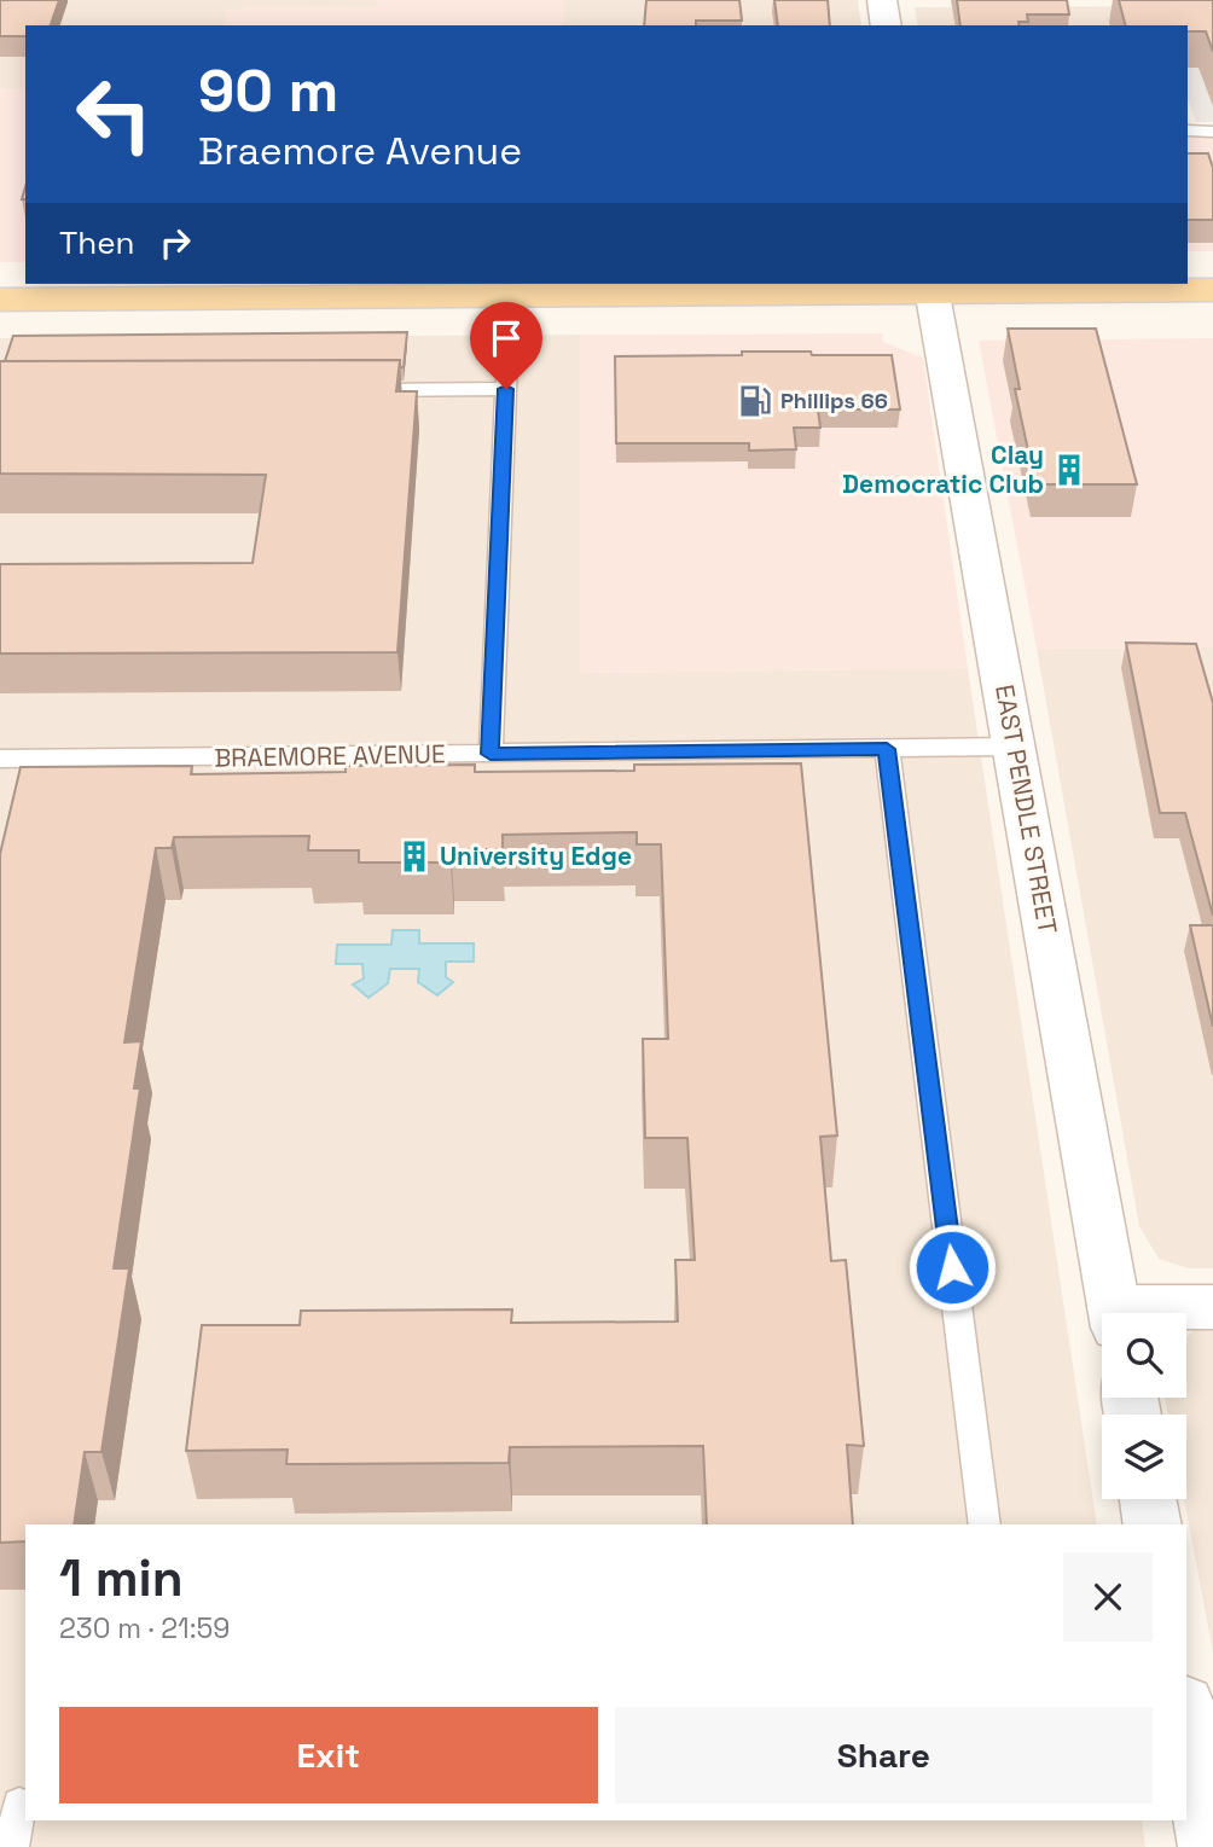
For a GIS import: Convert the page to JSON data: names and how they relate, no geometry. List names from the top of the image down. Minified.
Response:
{"streets":{"street":["EAST PENDLE STREET"],"lane":["BRAEMORE AVENUE"]},"crossings":[["BRAEMORE AVENUE","EAST PENDLE STREET"]],"places":{"fuel station":["Phillips 66"],"building":["Clay Democratic Club","University Edge"]},"page":{"turn":["90 m","Braemore Avenue"],"then":"Then","heading":["1 min","230 m · 21:59"],"buttons":["Exit","Share"]}}
